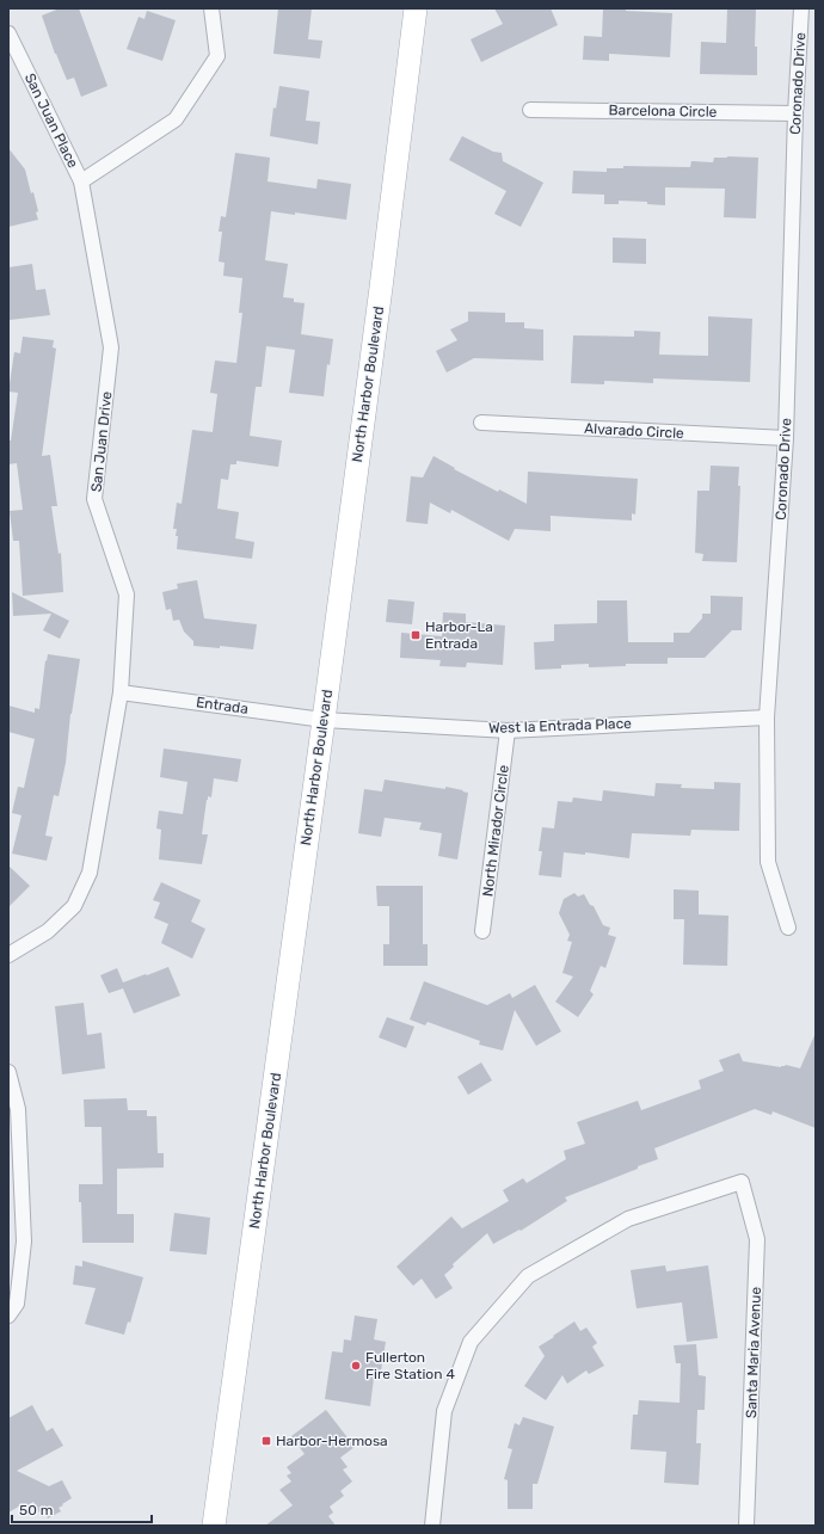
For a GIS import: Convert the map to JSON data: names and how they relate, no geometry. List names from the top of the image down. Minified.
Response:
{"streets":{"main road":["North Harbor Boulevard"],"street":["Coronado Drive","Barcelona Circle","San Juan Place","Alvarado Circle","San Juan Drive","Entrada","West la Entrada Place","North Mirador Circle","Santa Maria Avenue"]},"crossings":[["Coronado Drive","Barcelona Circle"],["Coronado Drive","Alvarado Circle"],["Coronado Drive","West la Entrada Place"],["San Juan Place","San Juan Drive"],["North Harbor Boulevard","Entrada"],["North Harbor Boulevard","West la Entrada Place"],["San Juan Drive","Entrada"],["Entrada","West la Entrada Place"],["West la Entrada Place","North Mirador Circle"]],"places":{"transit":["Harbor-La Entrada","Harbor-Hermosa"],"other":["Fullerton Fire Station 4"]},"scale_bar":"50 m"}
